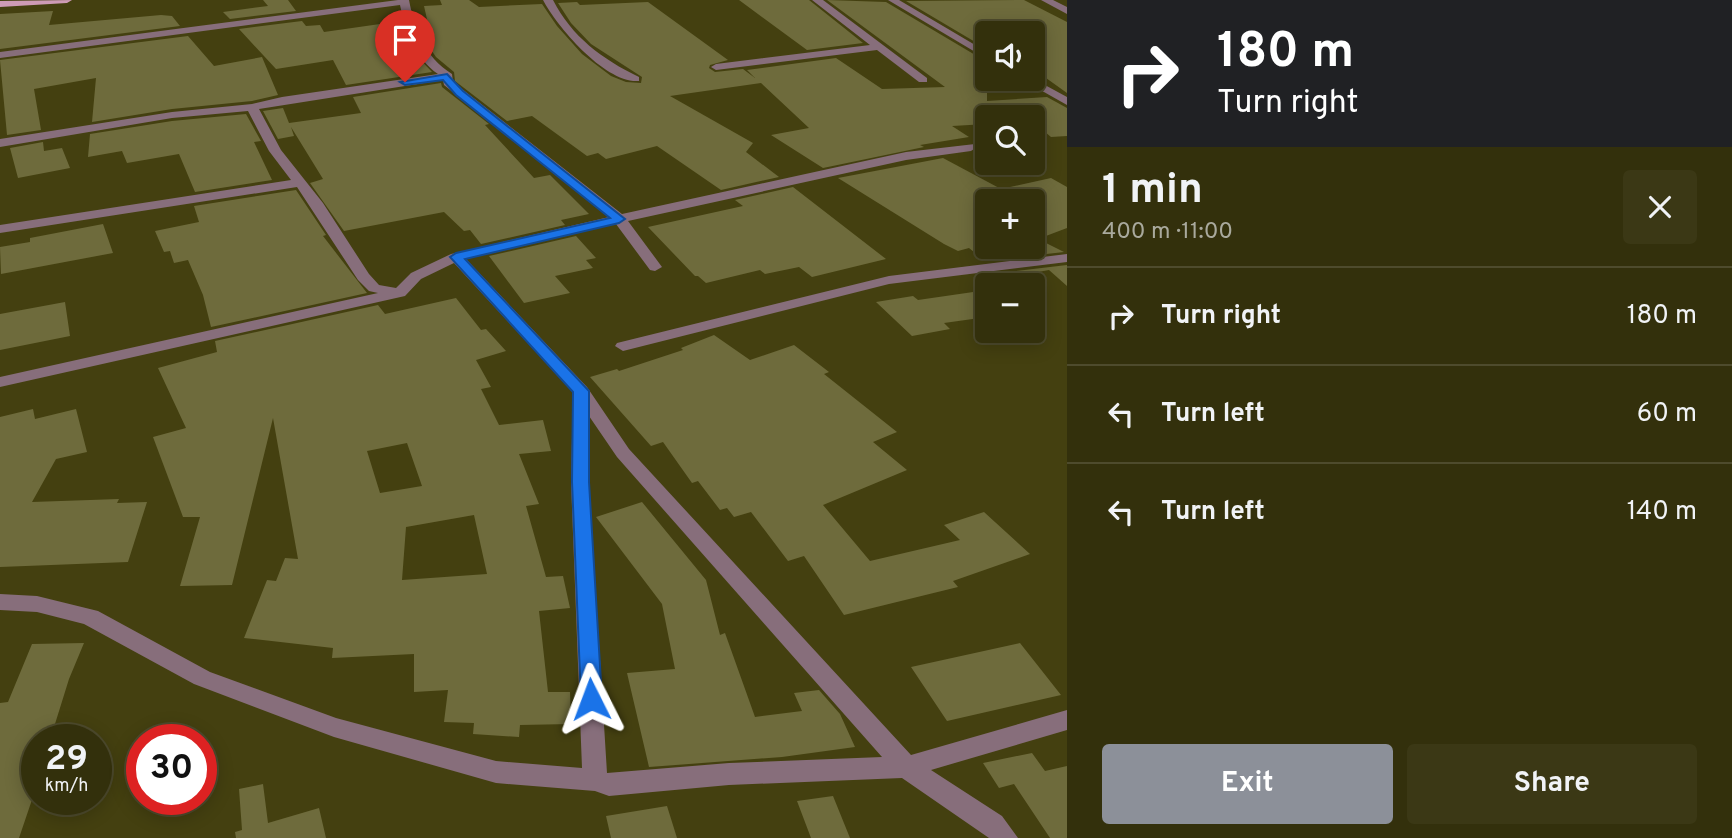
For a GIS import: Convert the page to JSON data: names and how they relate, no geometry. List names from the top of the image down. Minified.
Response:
{"page":{"turn":["180 m","Turn right"],"map_buttons":["+","−"],"heading":["1 min","400 m · 11:00"],"list":[{"name":"Turn right","value":"180 m"},{"name":"Turn left","value":"60 m"},{"name":"Turn left","value":"140 m"}],"speed":"29 km/h","limit":"30","buttons":["Exit","Share"]}}
